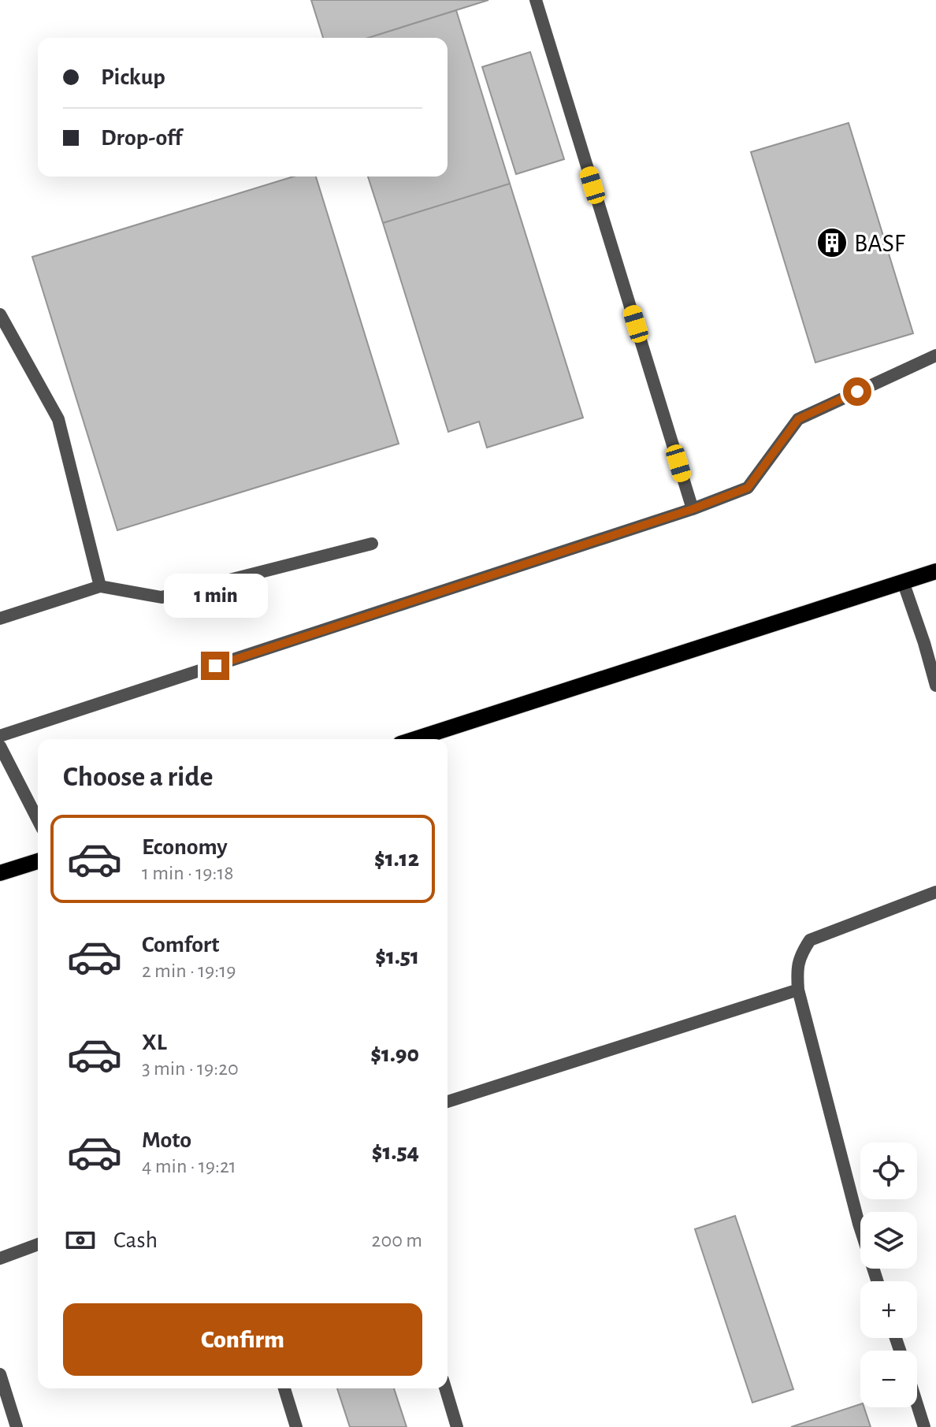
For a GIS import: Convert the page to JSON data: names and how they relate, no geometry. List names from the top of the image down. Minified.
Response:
{"places":{"building":["BASF"]},"page":{"banner":["Pickup","Drop-off"],"bubble":"1 min","heading":"Choose a ride","list":[{"name":"Economy","note":"1 min · 19:18","value":"$1.12"},{"name":"Comfort","note":"2 min · 19:19","value":"$1.51"},{"name":"XL","note":"3 min · 19:20","value":"$1.90"},{"name":"Moto","note":"4 min · 19:21","value":"$1.54"}],"map_buttons":["+","−"],"pay":["Cash","200 m"],"buttons":"Confirm"}}
